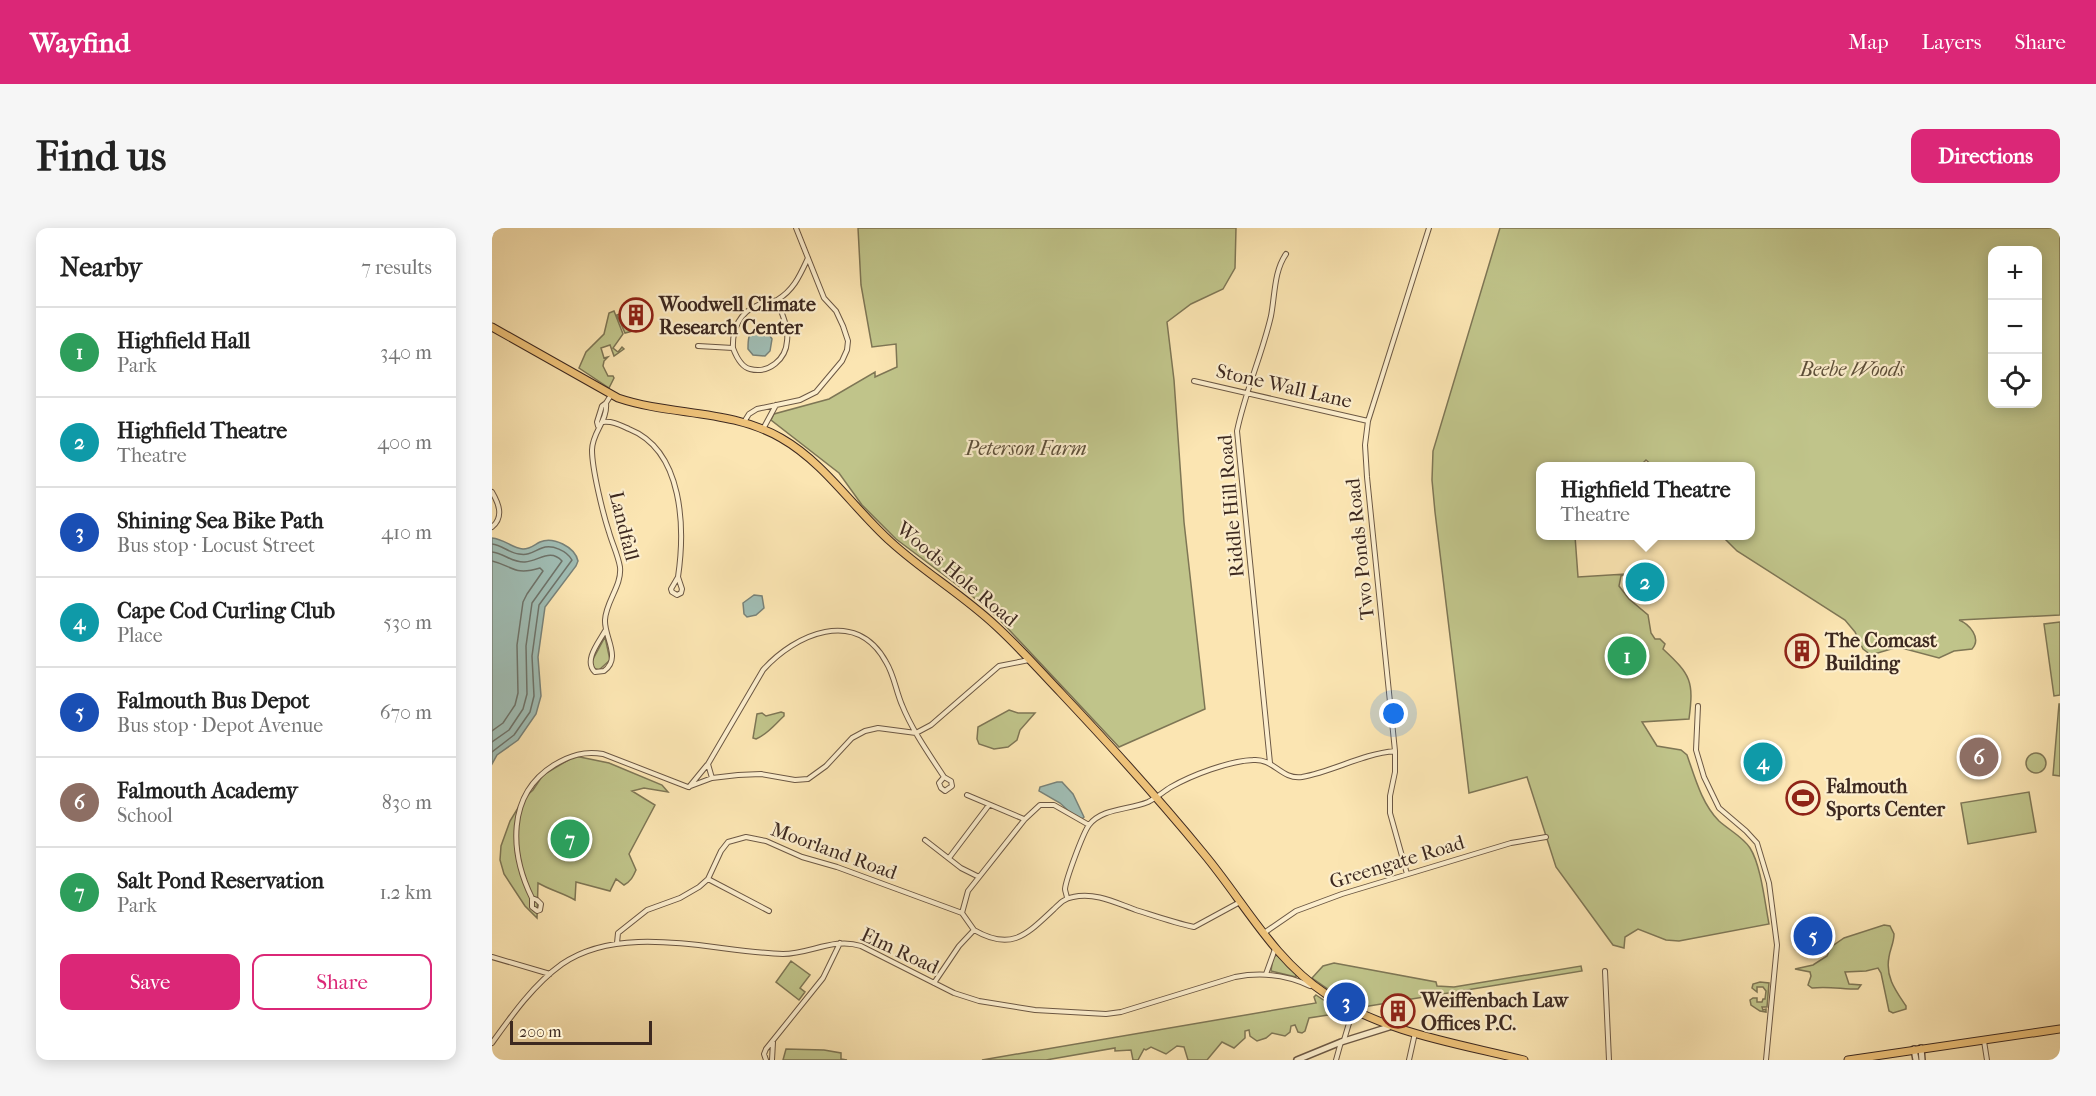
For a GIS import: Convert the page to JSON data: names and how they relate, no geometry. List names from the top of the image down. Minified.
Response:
{"streets":{"highway":["Woods Hole Road"],"street":["Stone Wall Lane","Riddle Hill Road","Landfall","Two Ponds Road","Moorland Road","Greengate Road","Elm Road"]},"crossings":[["Stone Wall Lane","Riddle Hill Road"],["Stone Wall Lane","Two Ponds Road"],["Landfall","Woods Hole Road"],["Two Ponds Road","Greengate Road"],["Woods Hole Road","Greengate Road"],["Woods Hole Road","Elm Road"]],"parks":["Beebe Woods","Peterson Farm"],"places":{"building":["Woodwell Climate Research Center","The Comcast Building","Weiffenbach Law Offices P.C."],"sports":["Falmouth Sports Center"]},"scale_bar":"200 m","page":{"header":"Wayfind","nav":["Map","Layers","Share"],"buttons":["Directions",["Save","Share"]],"title":"Find us","heading":["Nearby","7 results"],"map_buttons":["+","−"],"list":[{"mark":"1","name":"Highfield Hall","note":"Park","value":"340 m"},{"mark":"2","name":"Highfield Theatre","note":"Theatre","value":"400 m"},{"mark":"3","name":"Shining Sea Bike Path","note":"Bus stop · Locust Street","value":"410 m"},{"mark":"4","name":"Cape Cod Curling Club","note":"Place","value":"530 m"},{"mark":"5","name":"Falmouth Bus Depot","note":"Bus stop · Depot Avenue","value":"670 m"},{"mark":"6","name":"Falmouth Academy","note":"School","value":"830 m"},{"mark":"7","name":"Salt Pond Reservation","note":"Park","value":"1.2 km"}],"popup":["Highfield Theatre","Theatre"],"pins":["2","1","6","4","7","5","3"],"scale":"200 m"}}
